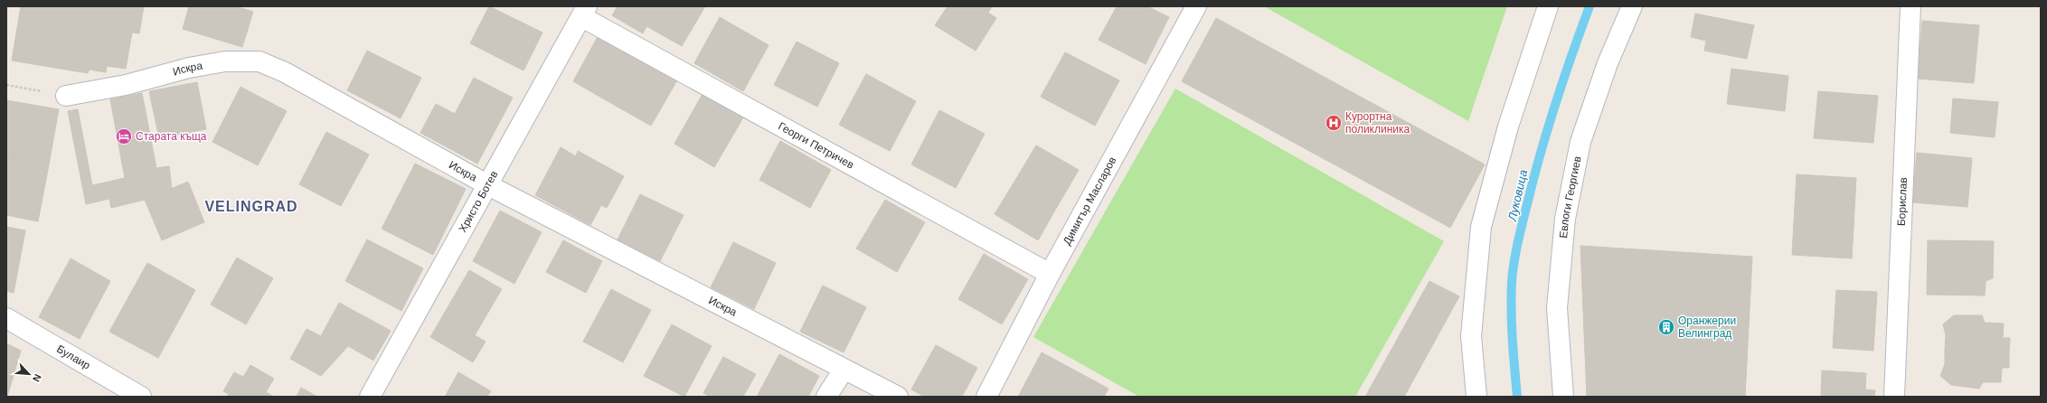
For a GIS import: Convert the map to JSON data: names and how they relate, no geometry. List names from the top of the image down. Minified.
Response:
{"streets":{"street":["Искра","Георги Петричев","Евлоги Георгиев","Димитър Масларов","Христо Ботев","Борислав","Булаир"]},"crossings":[["Искра","Христо Ботев"],["Георги Петричев","Димитър Масларов"],["Георги Петричев","Христо Ботев"]],"districts":["VELINGRAD"],"water":["Луковица"],"places":{"hospital":["Курортна поликлиника"],"hotel":["Старата къща"],"building":["Оранжерии Велинград"]},"north":"bottom right"}
